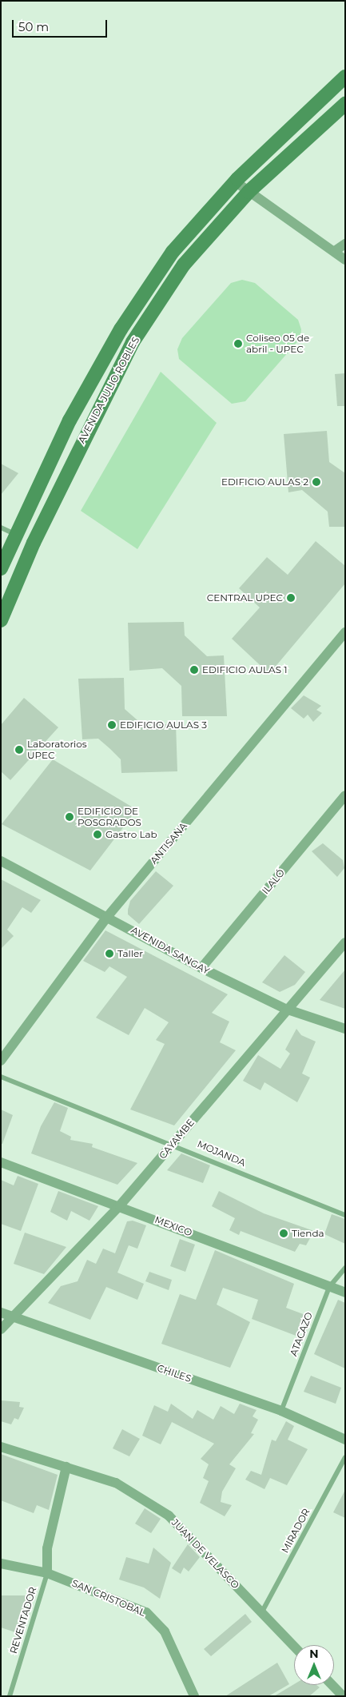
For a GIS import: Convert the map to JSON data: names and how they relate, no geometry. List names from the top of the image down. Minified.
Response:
{"streets":{"main road":["AVENIDA JULIO ROBLES"],"street":["ANTISANA","ILALÓ","AVENIDA SANGAY","CAYAMBE","MEXICO","CHILES","JUAN DE VELASCO","SAN CRISTOBAL"],"lane":["MOJANDA","ATACAZO","MIRADOR","REVENTADOR"]},"crossings":[["ANTISANA","AVENIDA SANGAY"],["ILALÓ","AVENIDA SANGAY"],["AVENIDA SANGAY","CAYAMBE"],["CAYAMBE","MOJANDA"],["CAYAMBE","MEXICO"],["CAYAMBE","CHILES"],["MEXICO","ATACAZO"],["ATACAZO","CHILES"],["MIRADOR","JUAN DE VELASCO"],["SAN CRISTOBAL","REVENTADOR"]],"places":["Coliseo 05 de abril - UPEC","EDIFICIO AULAS 2","CENTRAL UPEC","EDIFICIO AULAS 1","EDIFICIO AULAS 3","Laboratorios UPEC","EDIFICIO DE POSGRADOS","Gastro Lab","Taller","Tienda"],"scale_bar":"50 m","north":"top"}
